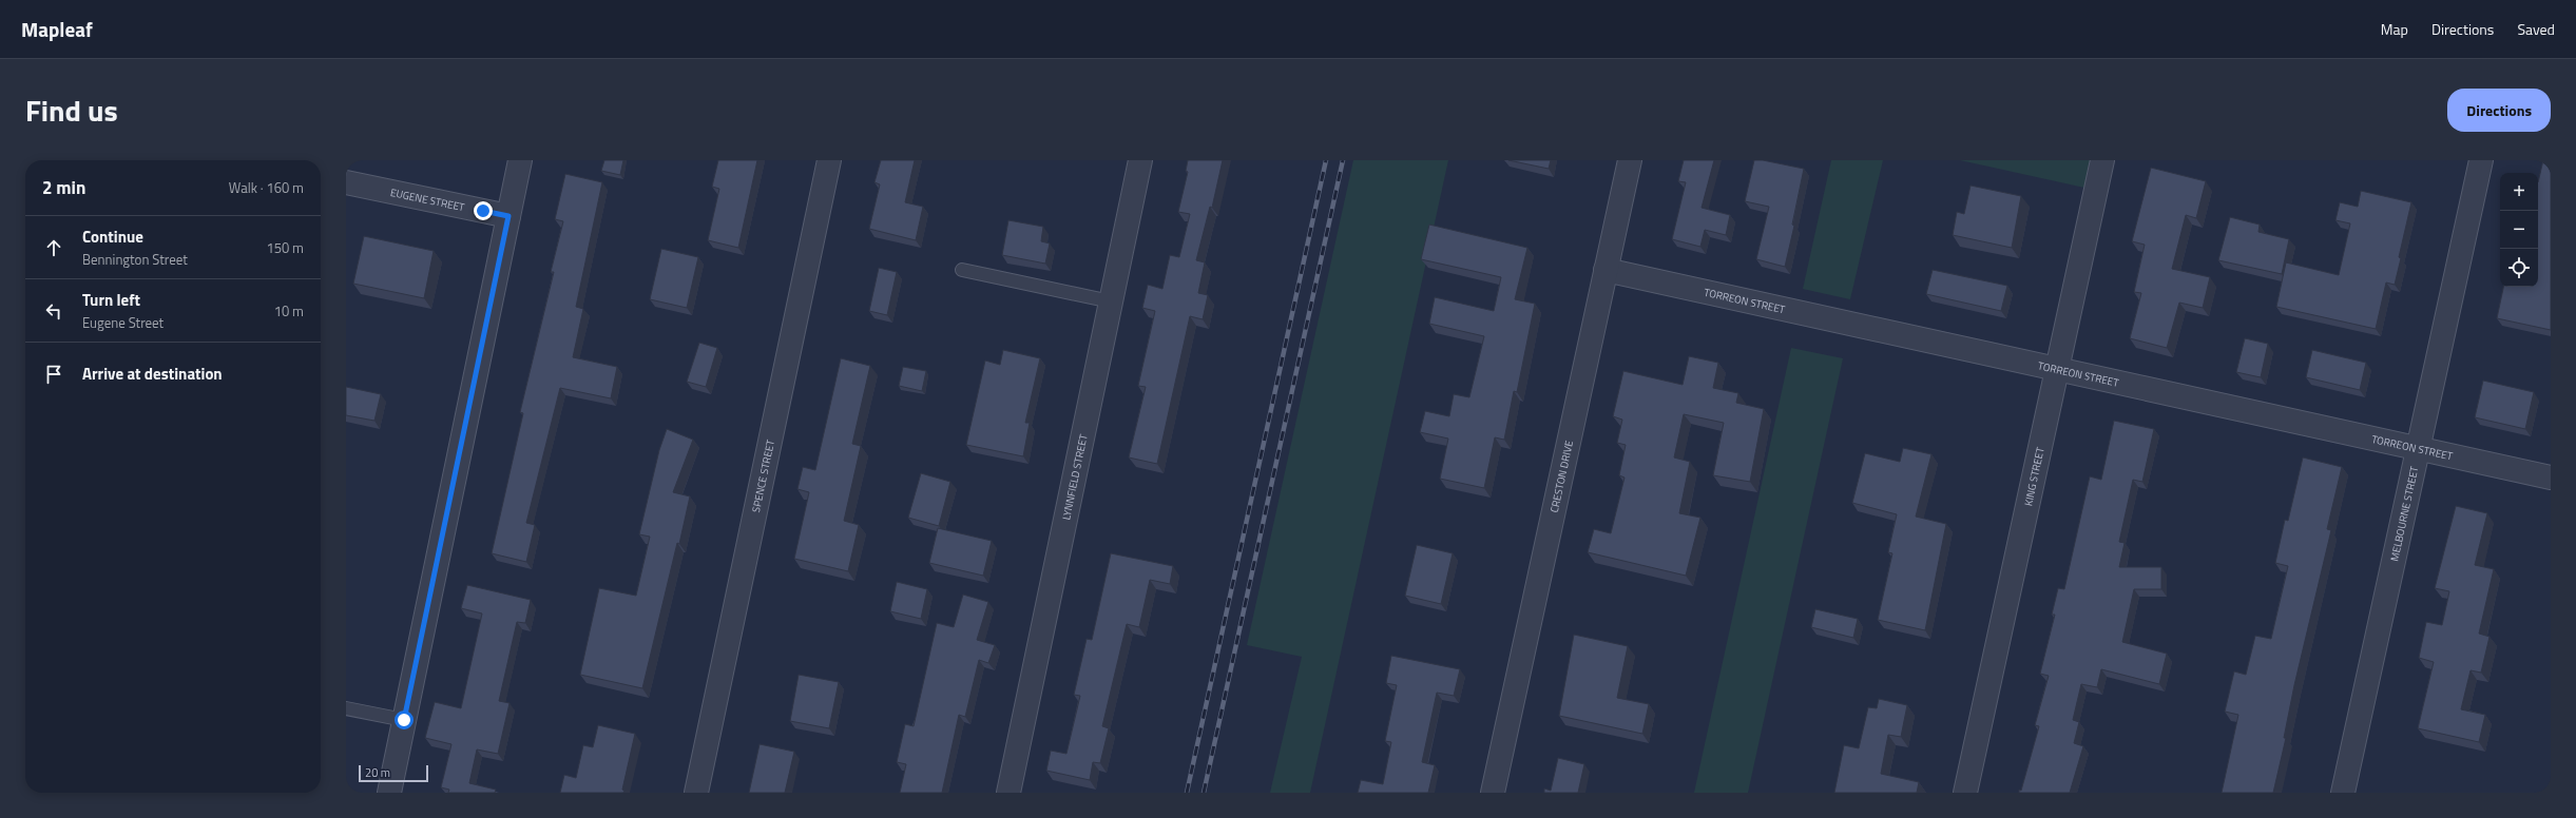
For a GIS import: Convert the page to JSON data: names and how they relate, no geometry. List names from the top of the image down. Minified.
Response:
{"streets":{"street":["EUGENE STREET","TORREON STREET","SPENCE STREET","LYNNFIELD STREET","CRESTON DRIVE","KING STREET","MELBOURNE STREET"]},"crossings":[["TORREON STREET","CRESTON DRIVE"],["TORREON STREET","KING STREET"],["TORREON STREET","MELBOURNE STREET"]],"scale_bar":"20 m","page":{"header":"Mapleaf","nav":["Map","Directions","Saved"],"title":"Find us","buttons":"Directions","heading":["2 min","Walk · 160 m"],"map_buttons":["+","−"],"list":[["Continue","Bennington Street","150 m"],["Turn left","Eugene Street","10 m"],"Arrive at destination"],"scale":"20 m"}}
